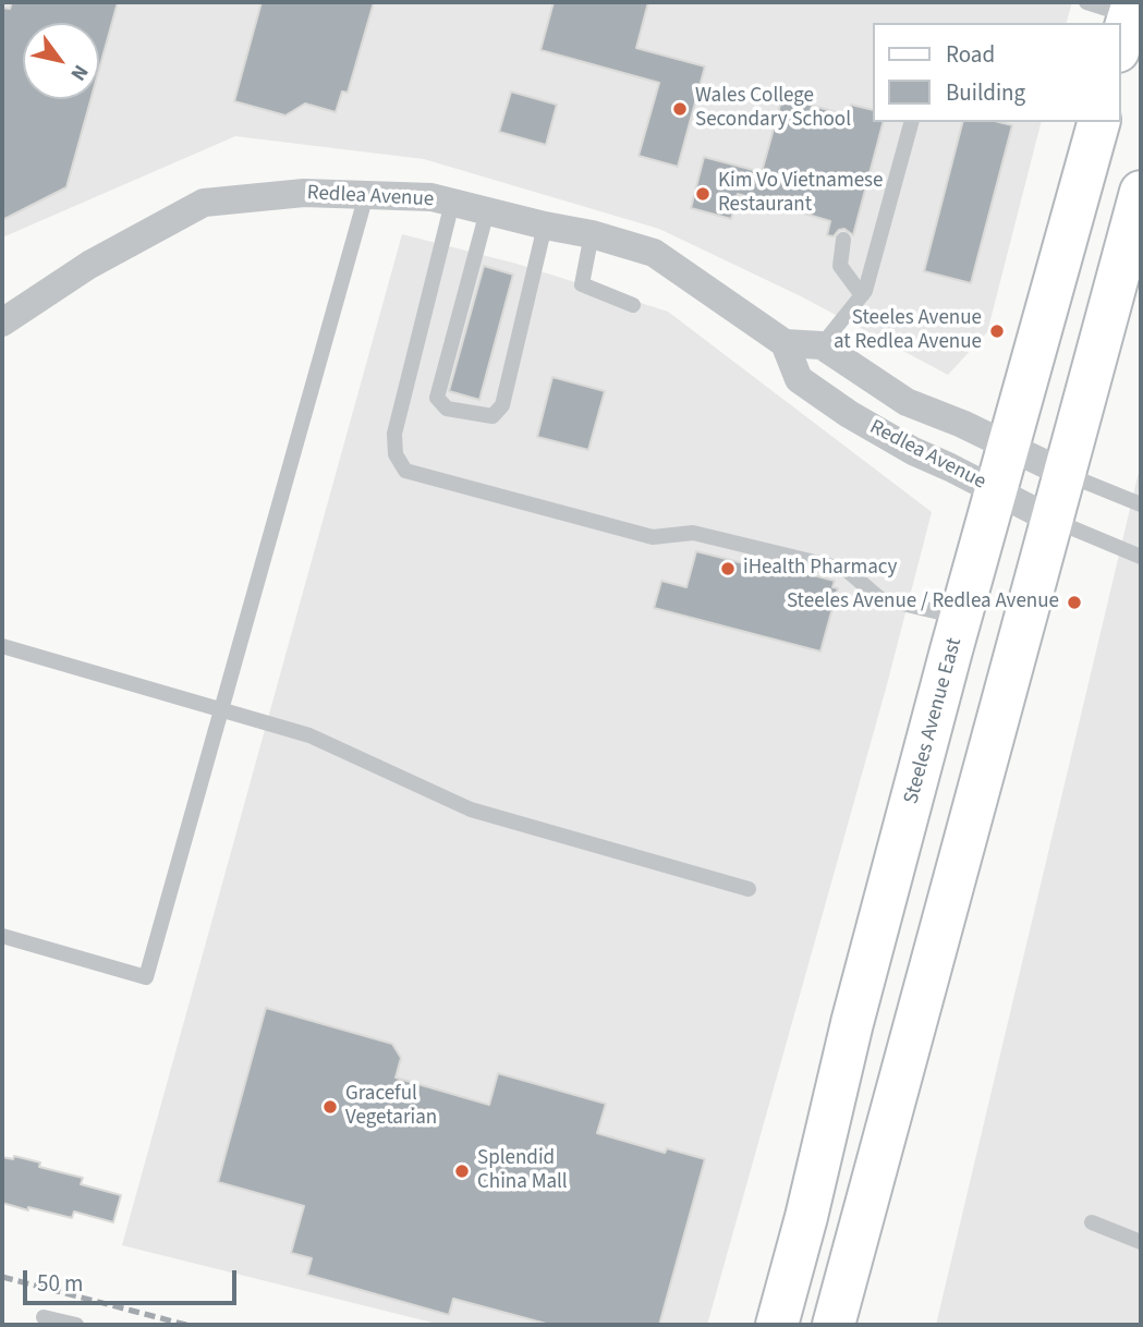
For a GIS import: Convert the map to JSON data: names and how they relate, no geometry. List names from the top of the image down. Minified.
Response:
{"streets":{"main road":["Steeles Avenue East"],"street":["Redlea Avenue"]},"crossings":[["Redlea Avenue","Steeles Avenue East"]],"places":["Wales College Secondary School","Kim Vo Vietnamese Restaurant","Steeles Avenue at Redlea Avenue","iHealth Pharmacy","Steeles Avenue / Redlea Avenue","Graceful Vegetarian","Splendid China Mall"],"legend":["Road","Building"],"scale_bar":"50 m","north":"bottom right"}
